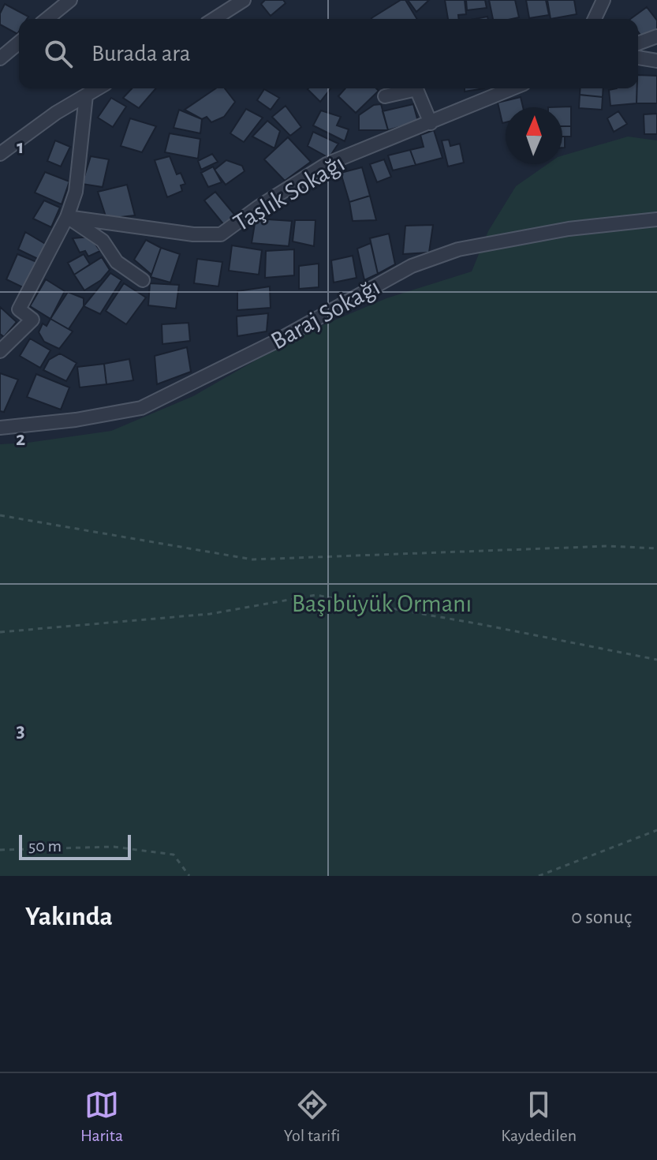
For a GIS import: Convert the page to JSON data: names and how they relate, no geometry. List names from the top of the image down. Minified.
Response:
{"streets":{"street":["Taşlık Sokağı","Baraj Sokağı"]},"parks":["Başıbüyük Ormanı"],"scale_bar":"50 m","north":"top","page":{"search":"Burada ara","scale":"50 m","heading":["Yakında","0 sonuç"],"nav":["Harita","Yol tarifi","Kaydedilen"]},"grid":{"rows":["1","2","3"]}}
